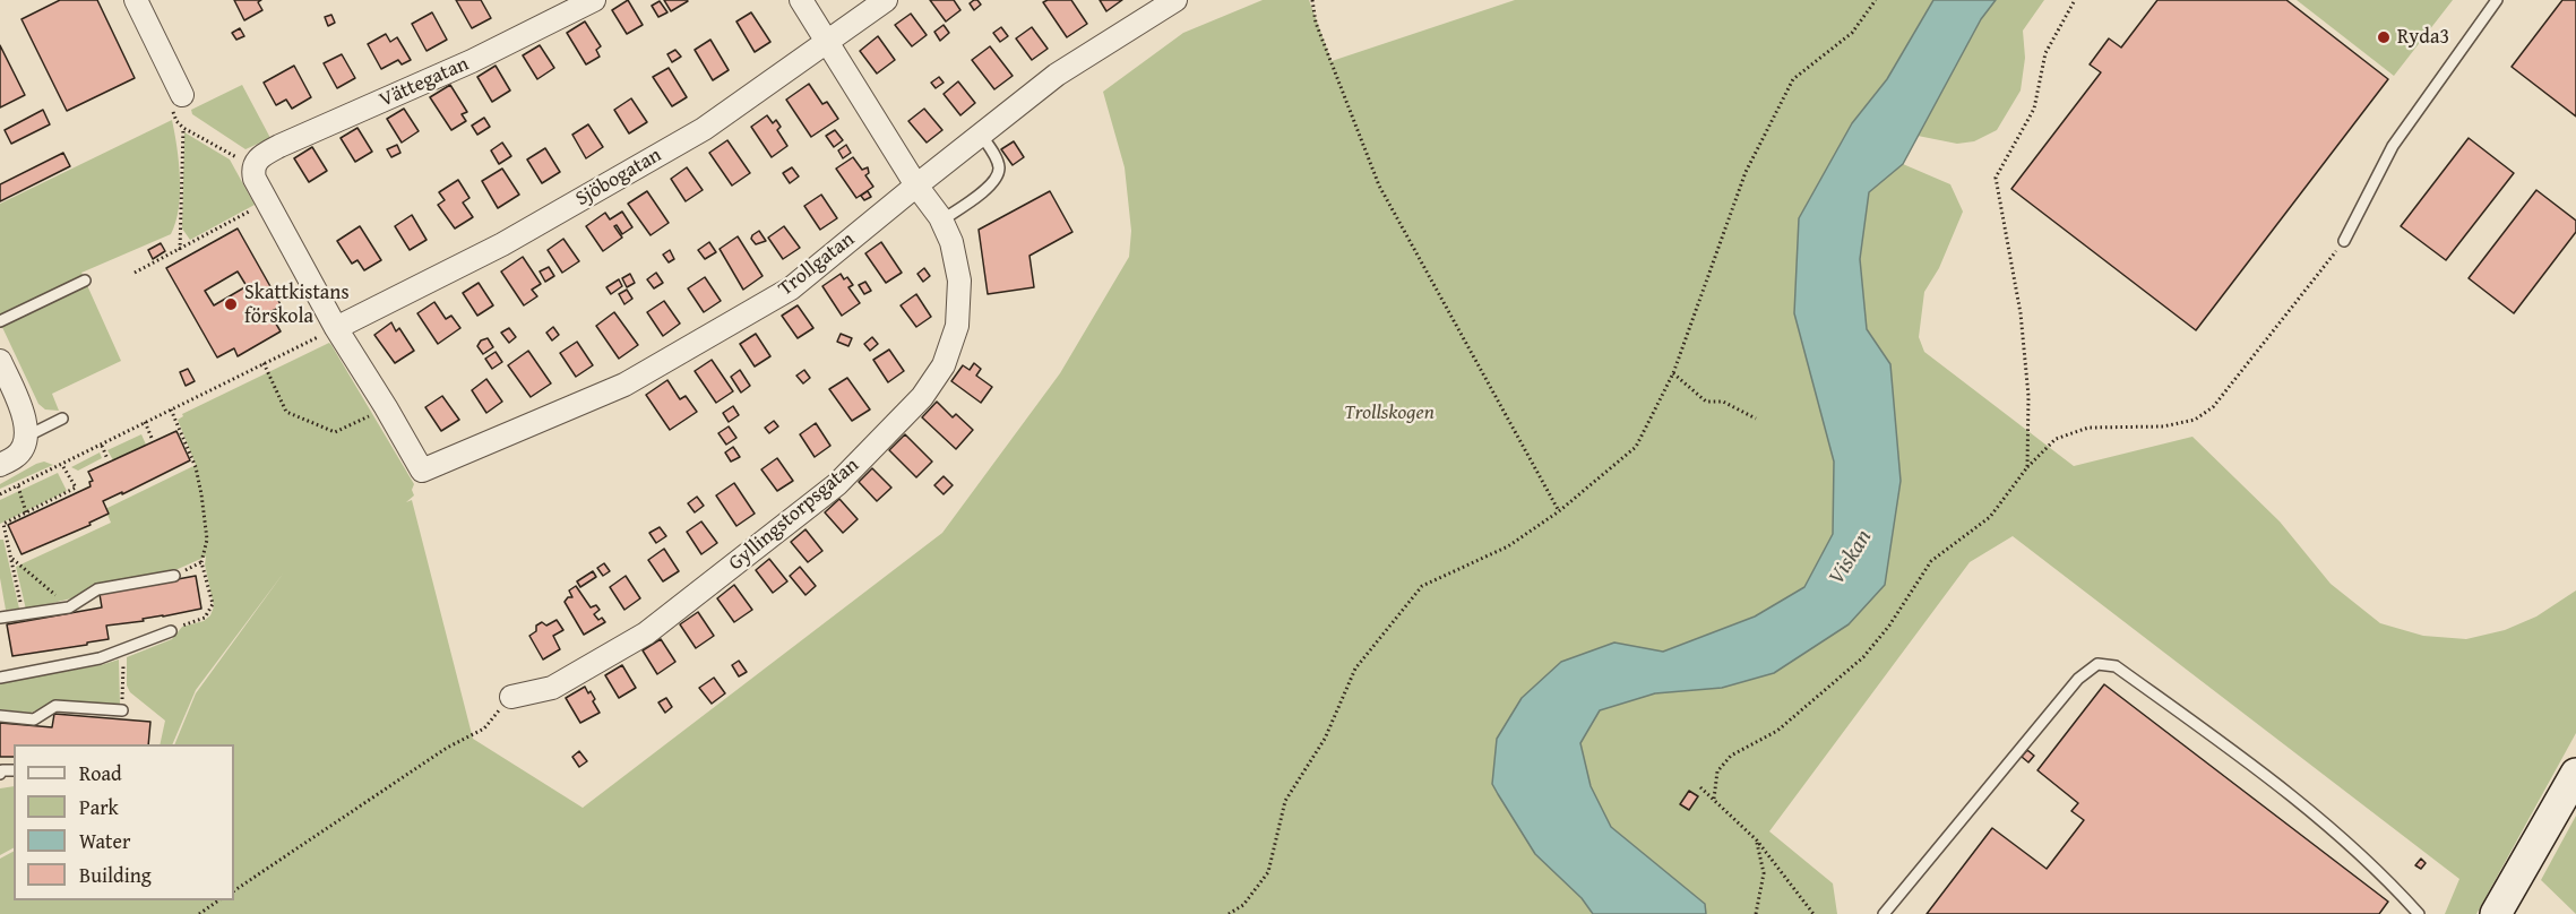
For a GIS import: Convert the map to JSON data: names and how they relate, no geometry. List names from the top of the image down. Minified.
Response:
{"streets":{"street":["Vättegatan","Sjöbogatan","Trollgatan","Gyllingstorpsgatan"]},"crossings":[["Sjöbogatan","Gyllingstorpsgatan"],["Trollgatan","Gyllingstorpsgatan"]],"water":["Viskan"],"parks":["Trollskogen"],"places":["Ryda3","Skattkistans förskola"],"legend":["Road","Park","Water","Building"]}
